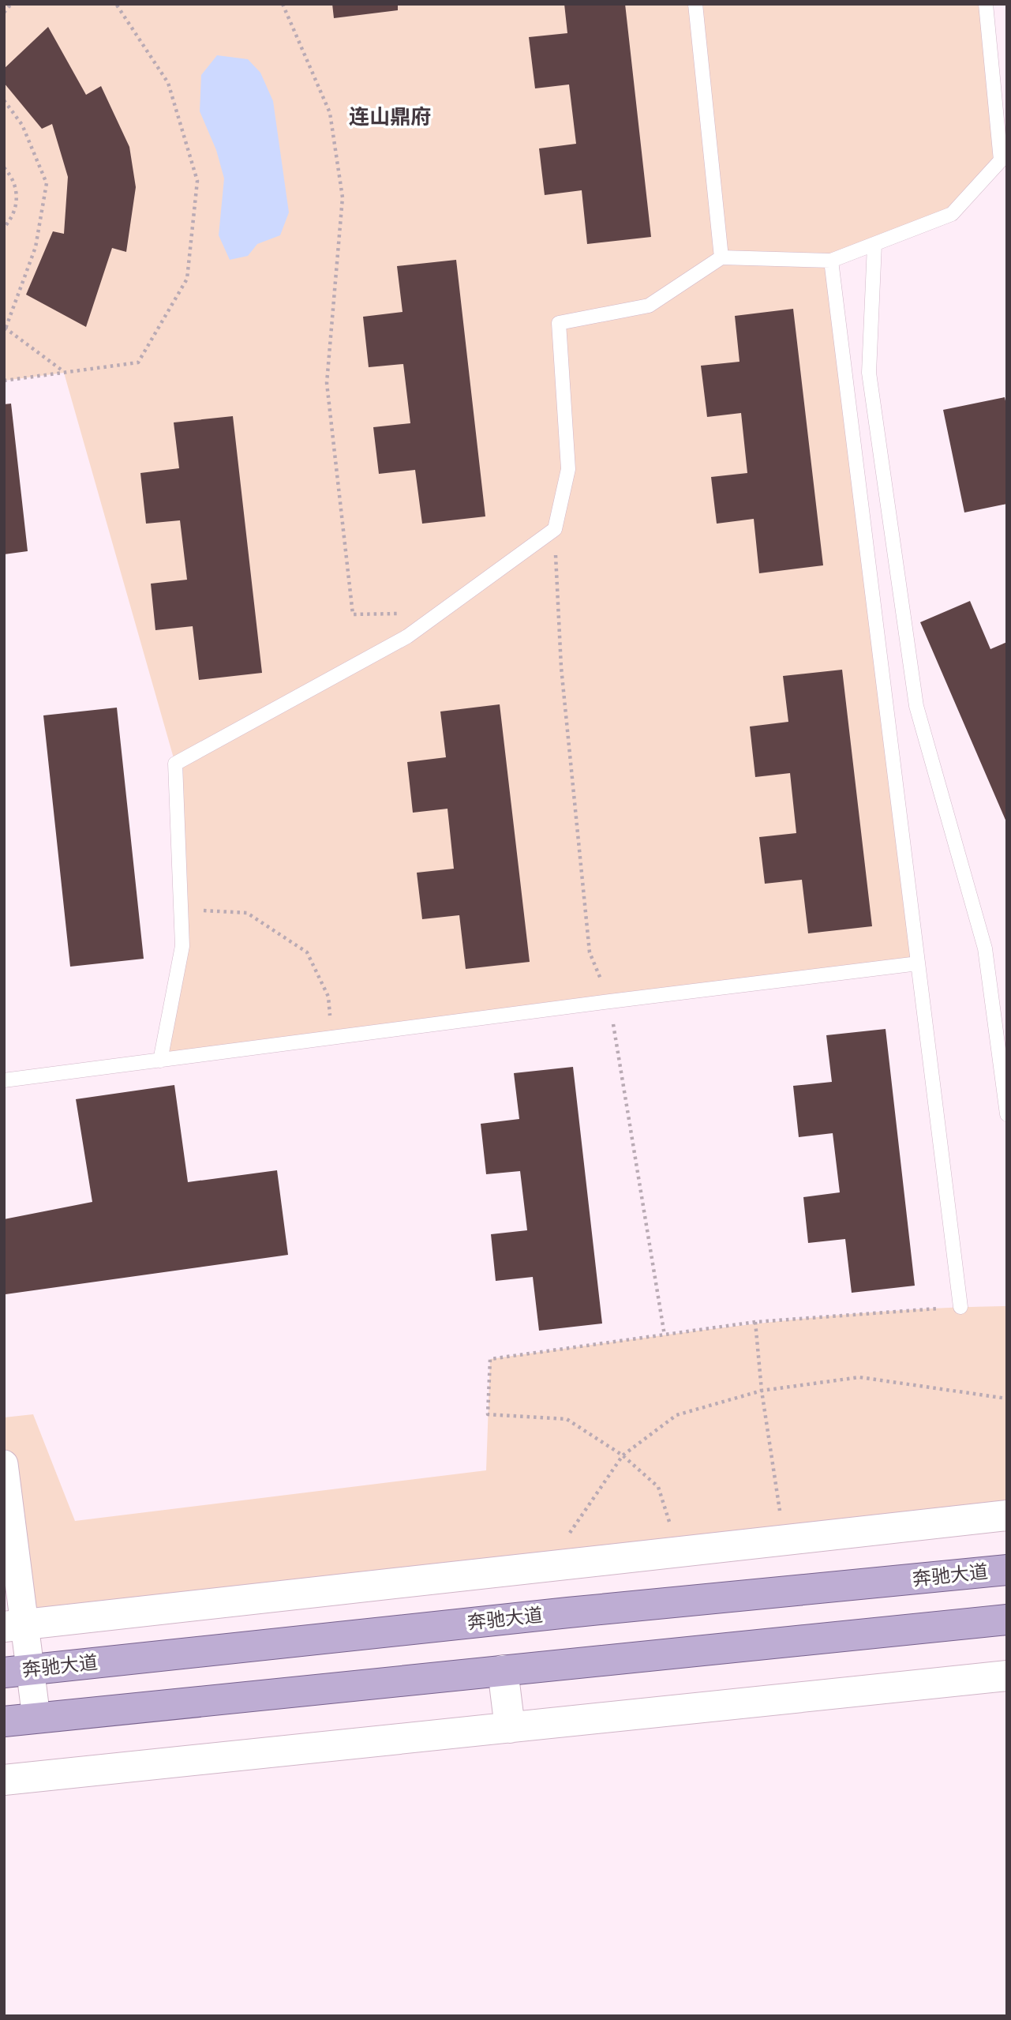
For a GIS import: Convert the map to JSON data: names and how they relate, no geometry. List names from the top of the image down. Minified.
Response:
{"streets":{"main road":["奔驰大道"]},"districts":["连山鼎府"]}
